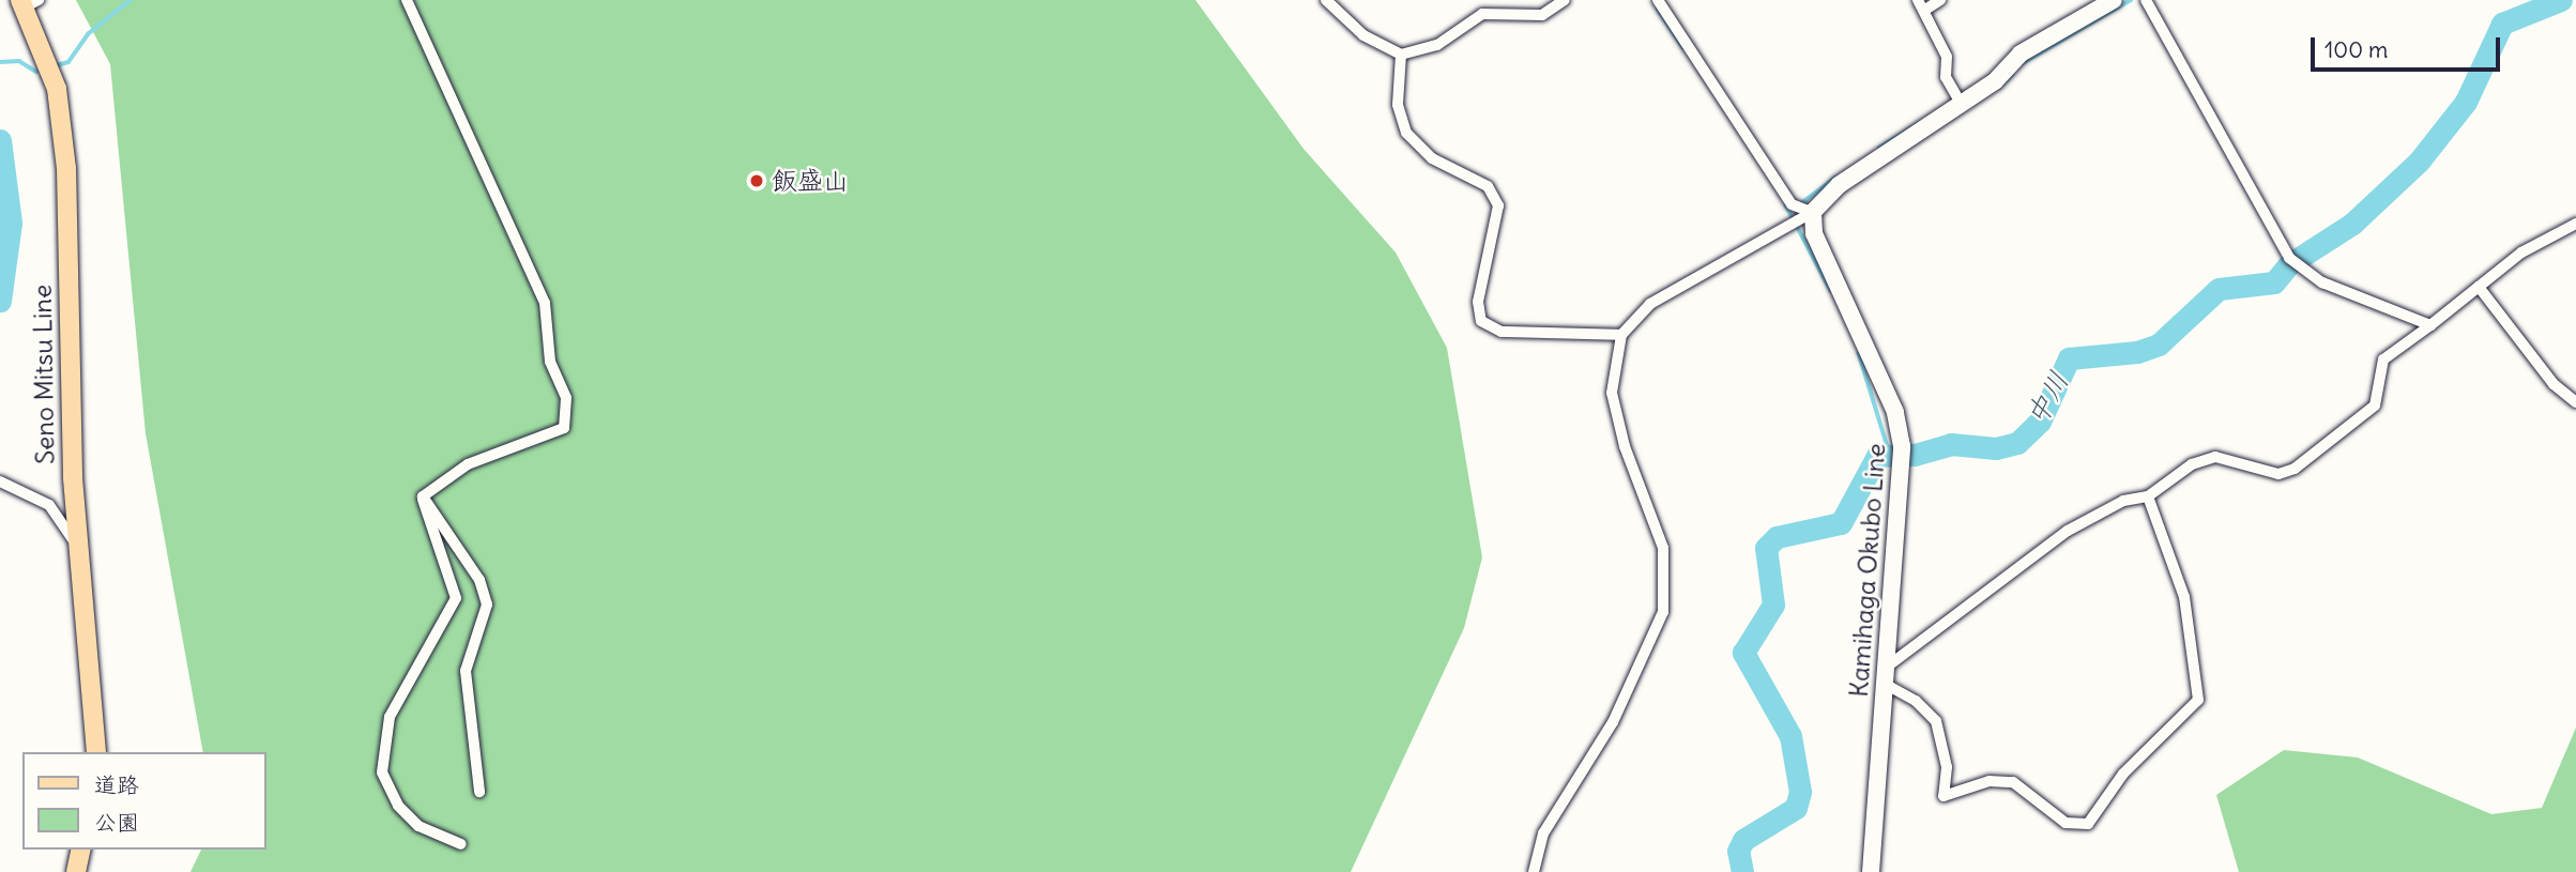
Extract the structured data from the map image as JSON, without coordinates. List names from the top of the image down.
{
  "streets": {
    "main road": ["Seno Mitsu Line", "Kamihaga Okubo Line"]
  },
  "water": ["中川"],
  "places": ["飯盛山"],
  "legend": ["道路", "公園"],
  "scale_bar": "100 m"
}
